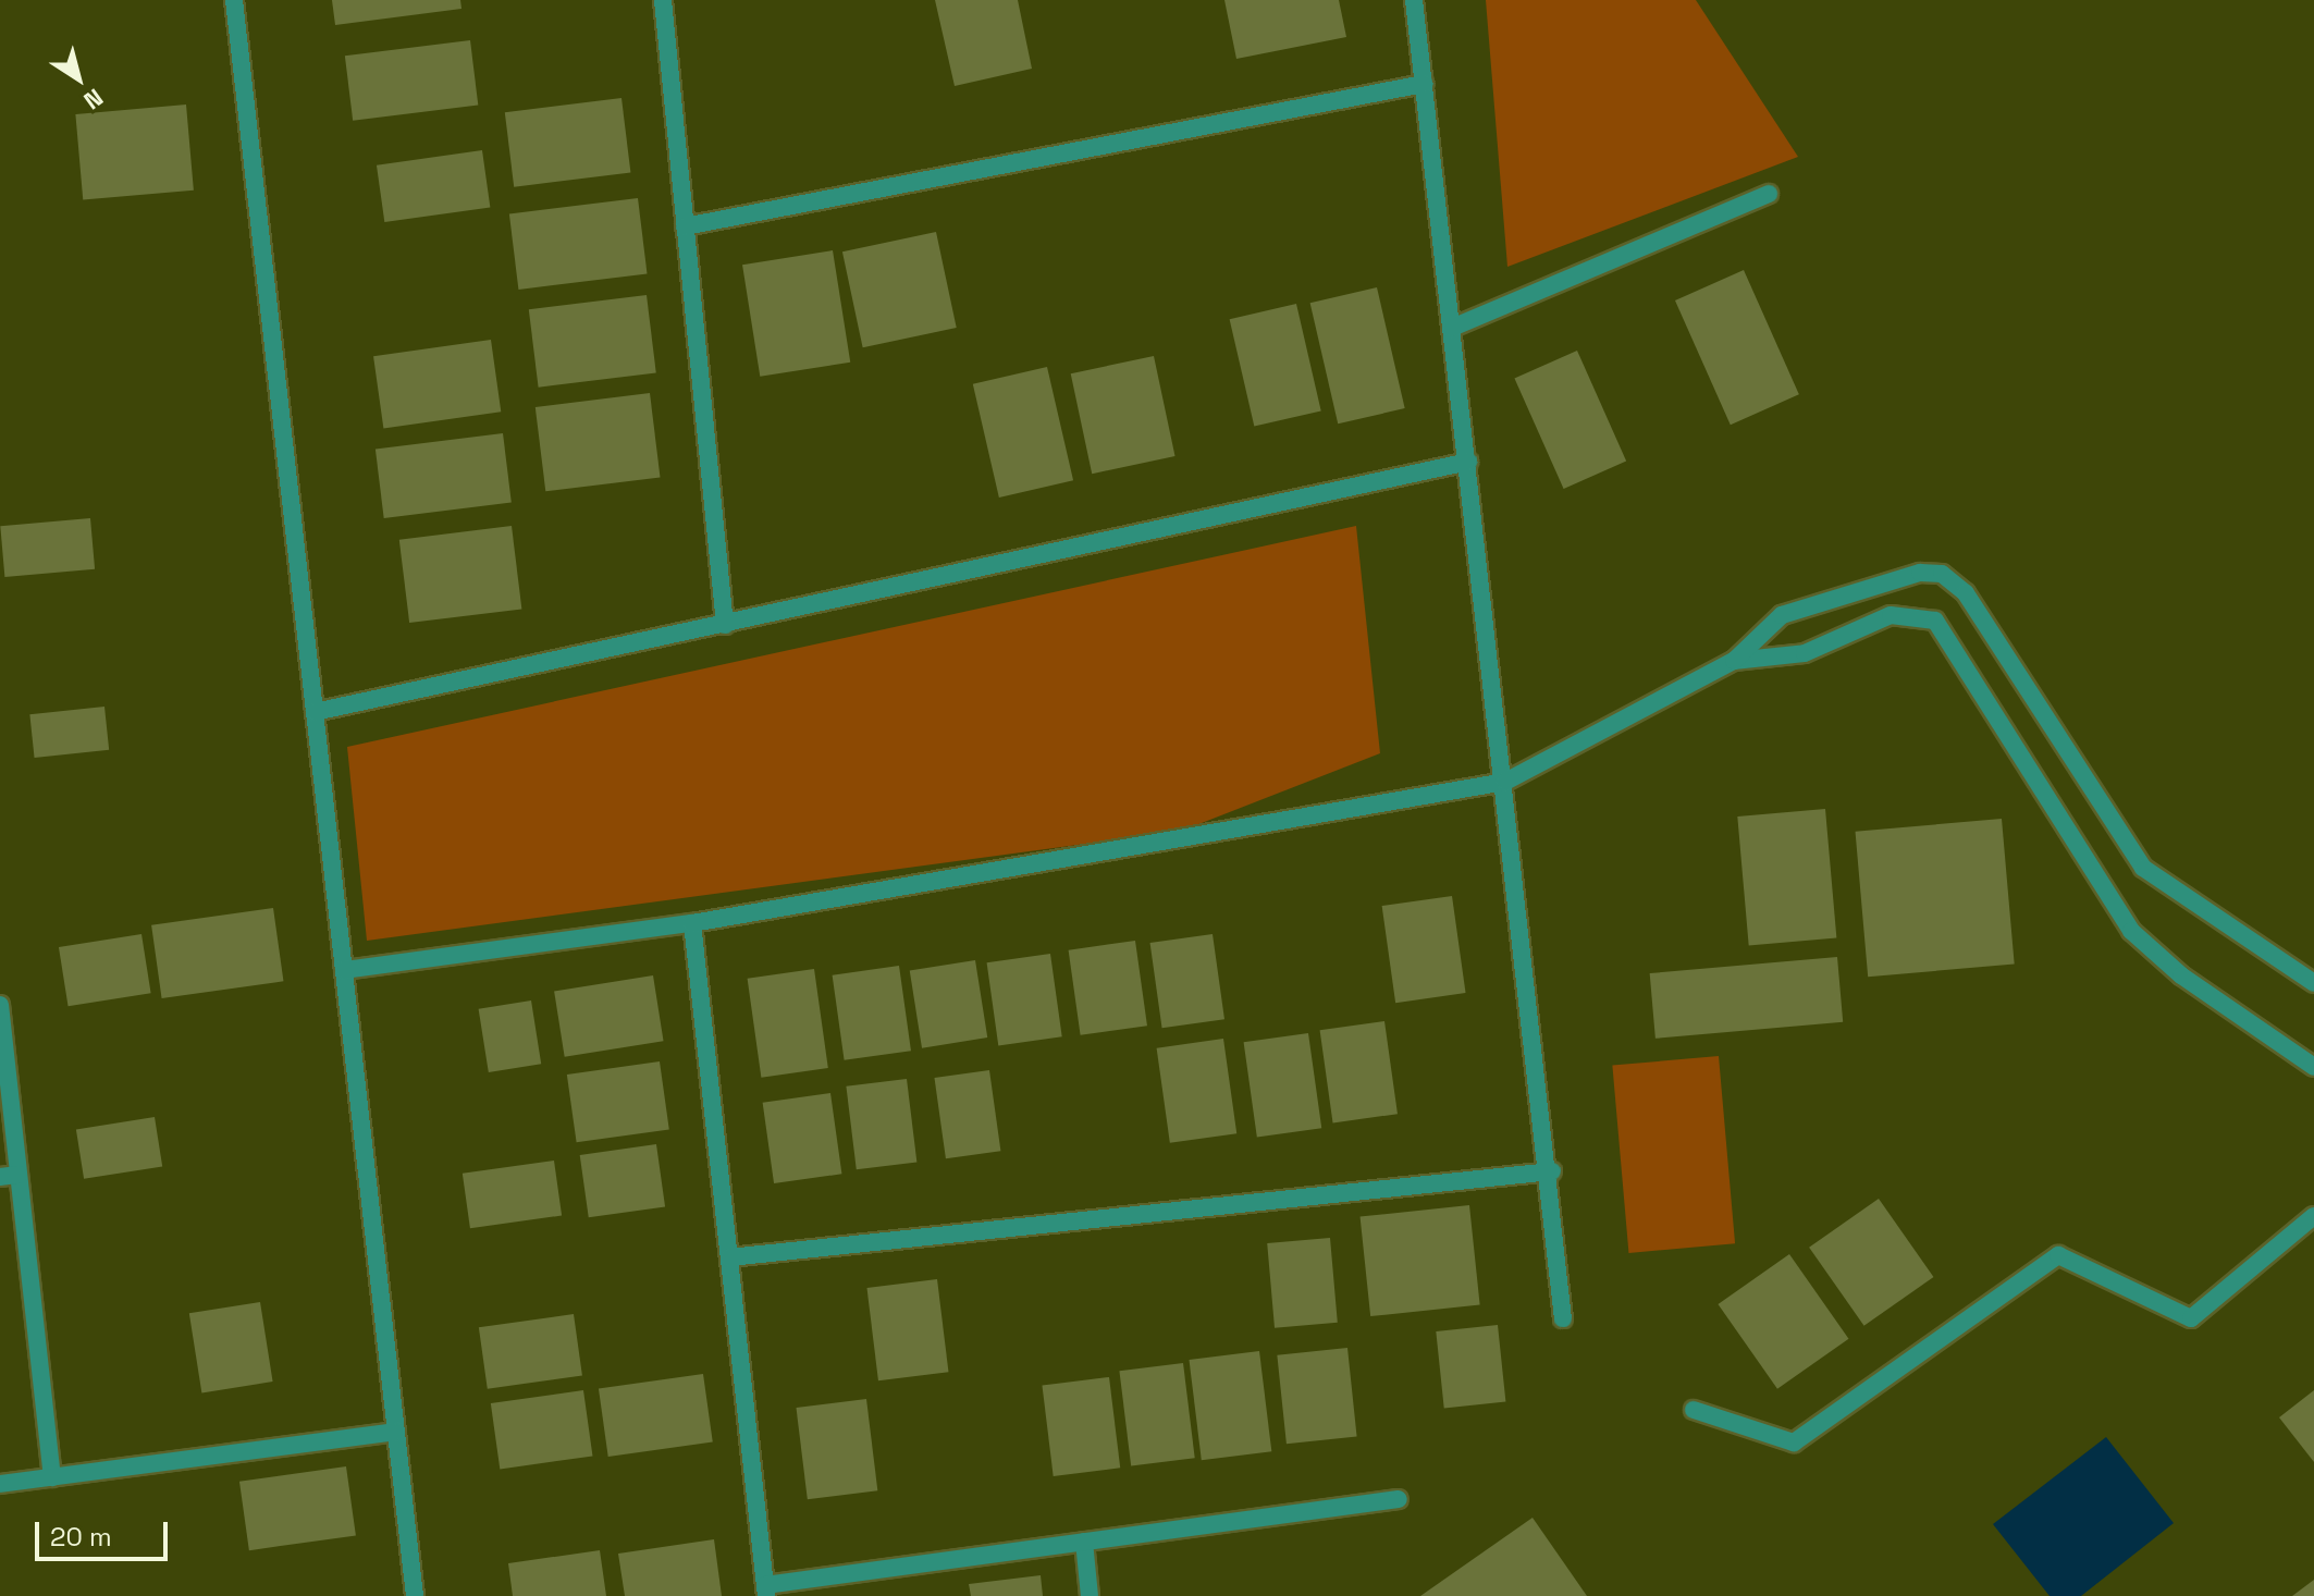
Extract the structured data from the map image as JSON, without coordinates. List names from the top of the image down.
{
  "scale_bar": "20 m",
  "north": "bottom right"
}
